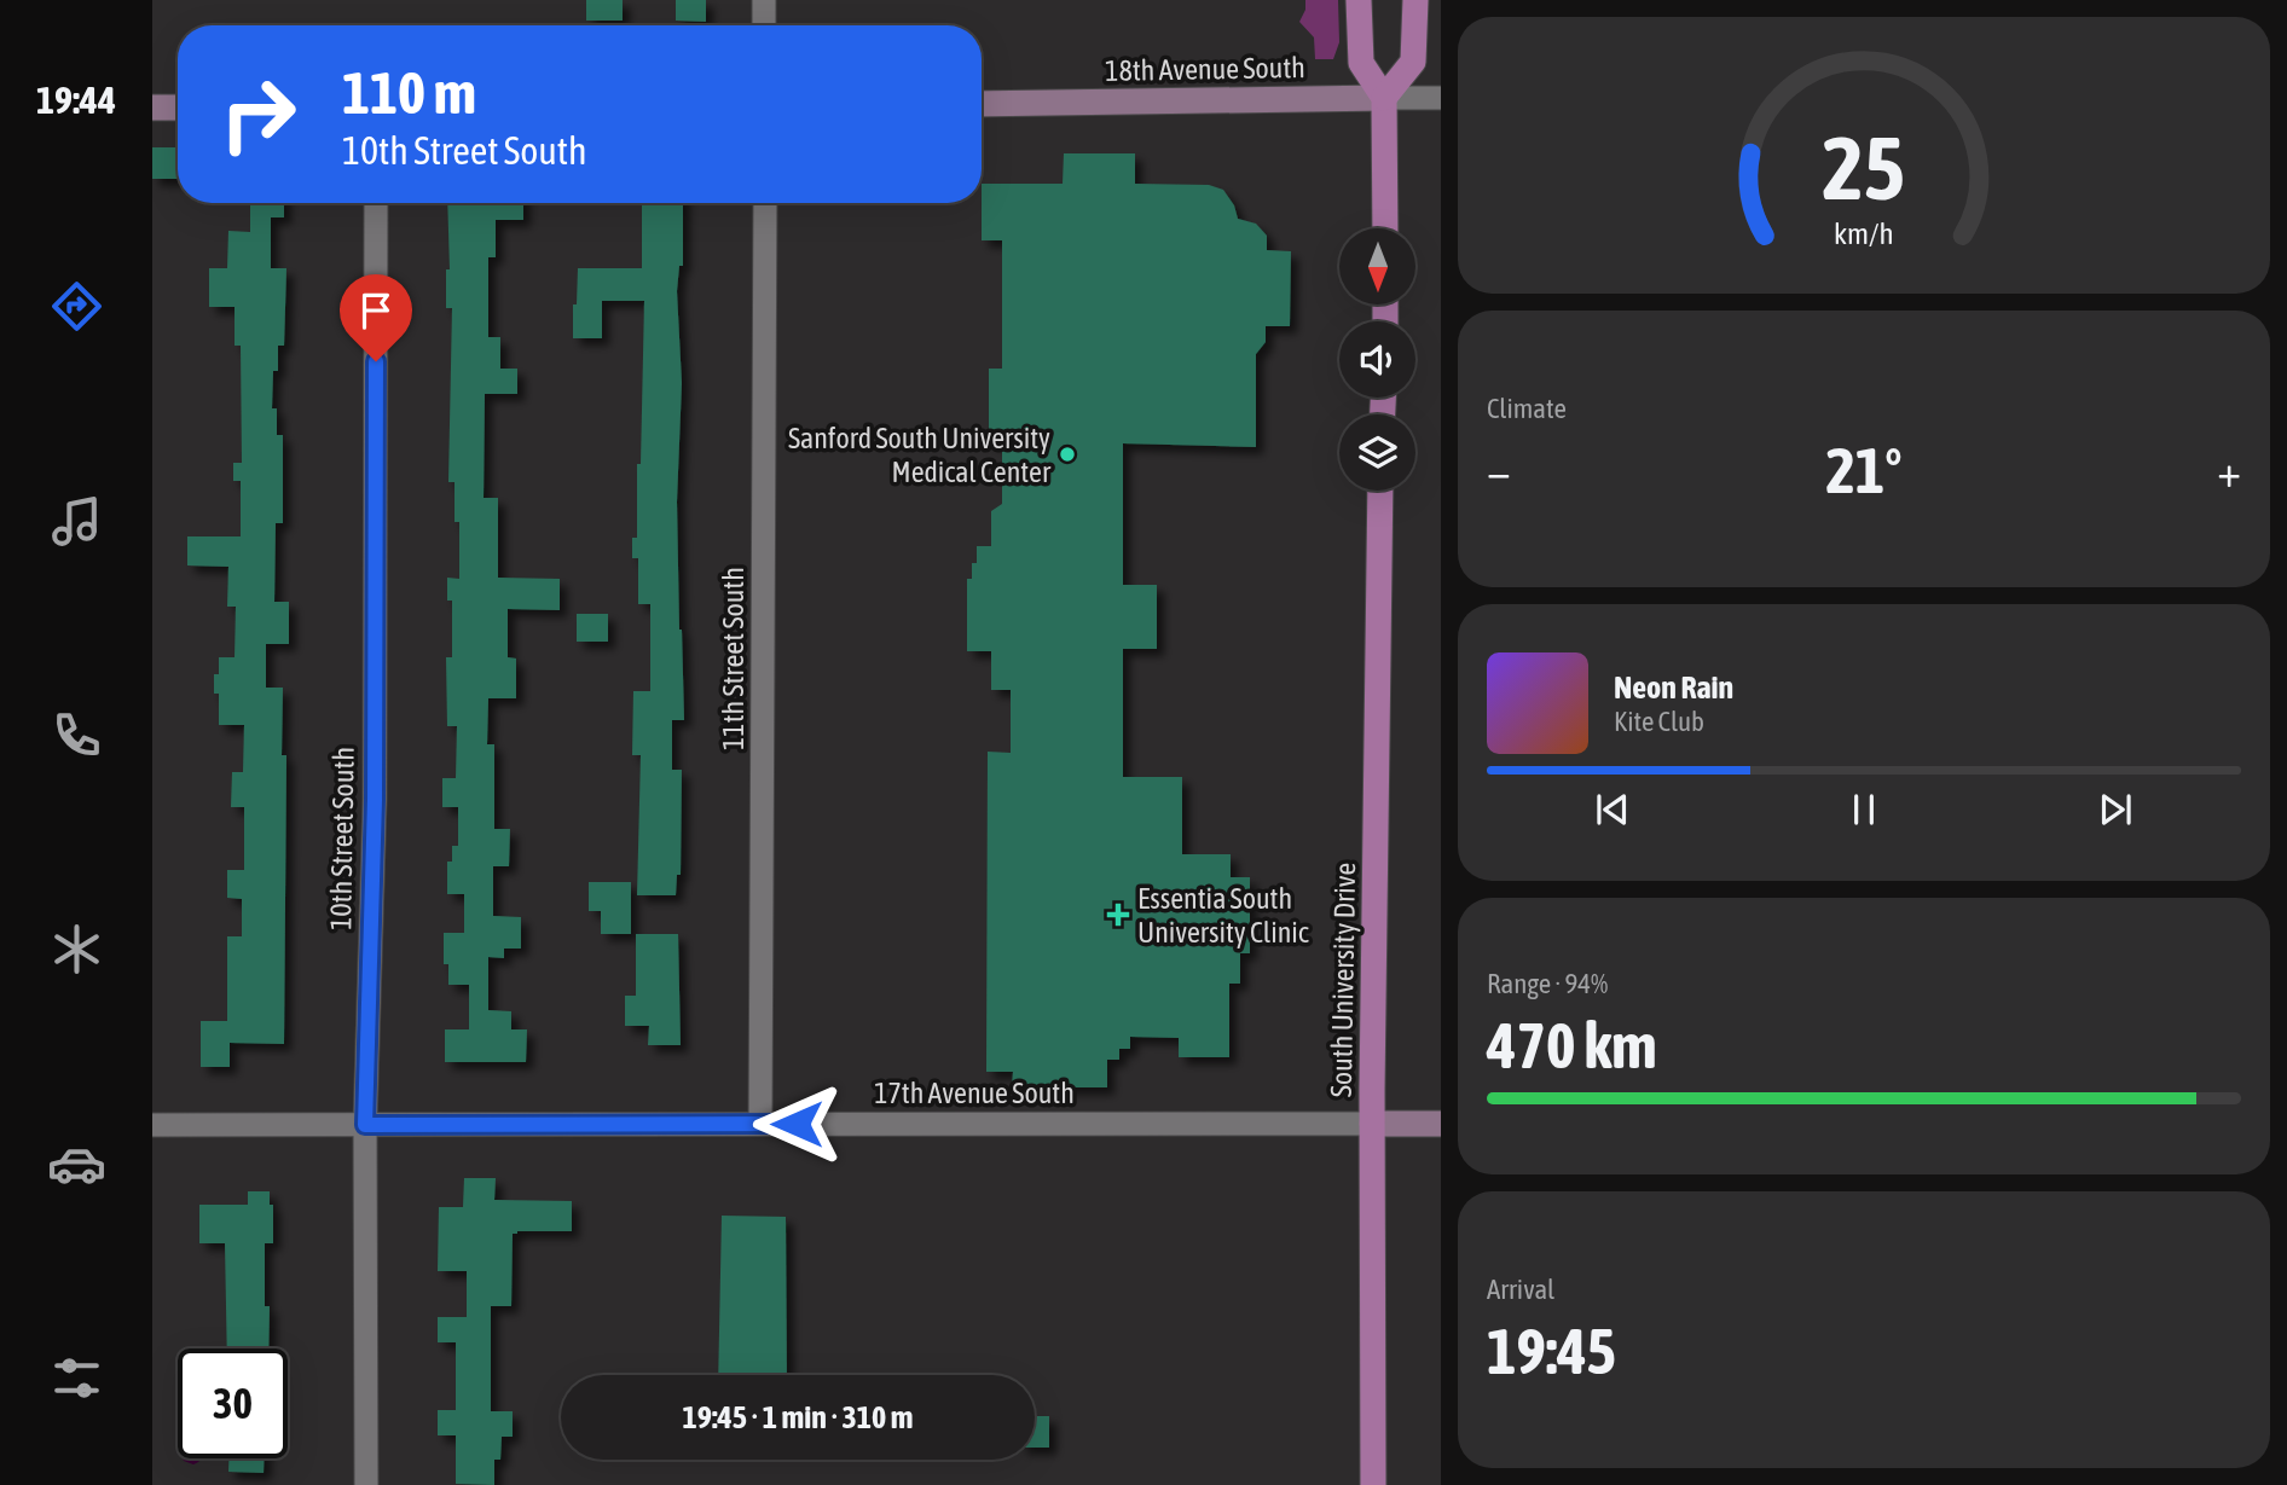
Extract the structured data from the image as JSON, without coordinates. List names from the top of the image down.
{
  "streets": {
    "main road": ["South University Drive"],
    "street": [
      "18th Avenue South",
      "11th Street South",
      "10th Street South",
      "17th Avenue South"
    ]
  },
  "crossings": [
    ["11th Street South", "17th Avenue South"],
    ["10th Street South", "17th Avenue South"],
    ["South University Drive", "17th Avenue South"]
  ],
  "places": {
    "other": ["Sanford South University Medical Center"],
    "health": ["Essentia South University Clinic"]
  },
  "north": "bottom",
  "page": {
    "tabs": "19:44",
    "turn": ["110 m", "10th Street South"],
    "tile": [
      "Climate",
      ["Range · 94%", "470 km"],
      ["Arrival", "19:45"]
    ],
    "heat": ["−", "21°", "+"],
    "song": ["Neon Rain", "Kite Club"],
    "limit": "30",
    "trip": "19:45 · 1 min · 310 m",
    "gauge": ["25", "km/h"]
  }
}
